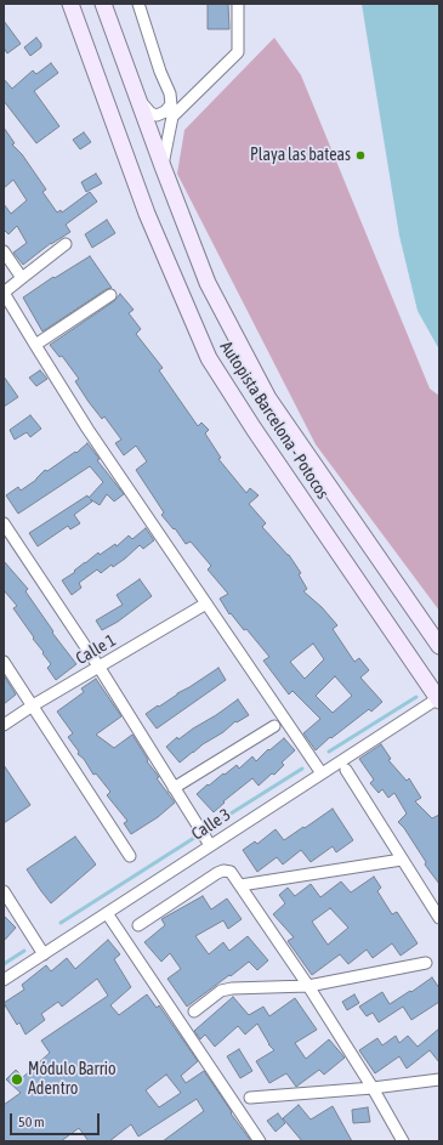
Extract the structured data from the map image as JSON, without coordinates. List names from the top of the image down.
{
  "streets": {
    "street": ["Autopista Barcelona - Potocos", "Calle 1", "Calle 3"]
  },
  "crossings": [
    ["Autopista Barcelona - Potocos", "Calle 3"]
  ],
  "places": ["Playa las bateas", "Módulo Barrio Adentro"],
  "scale_bar": "50 m"
}
